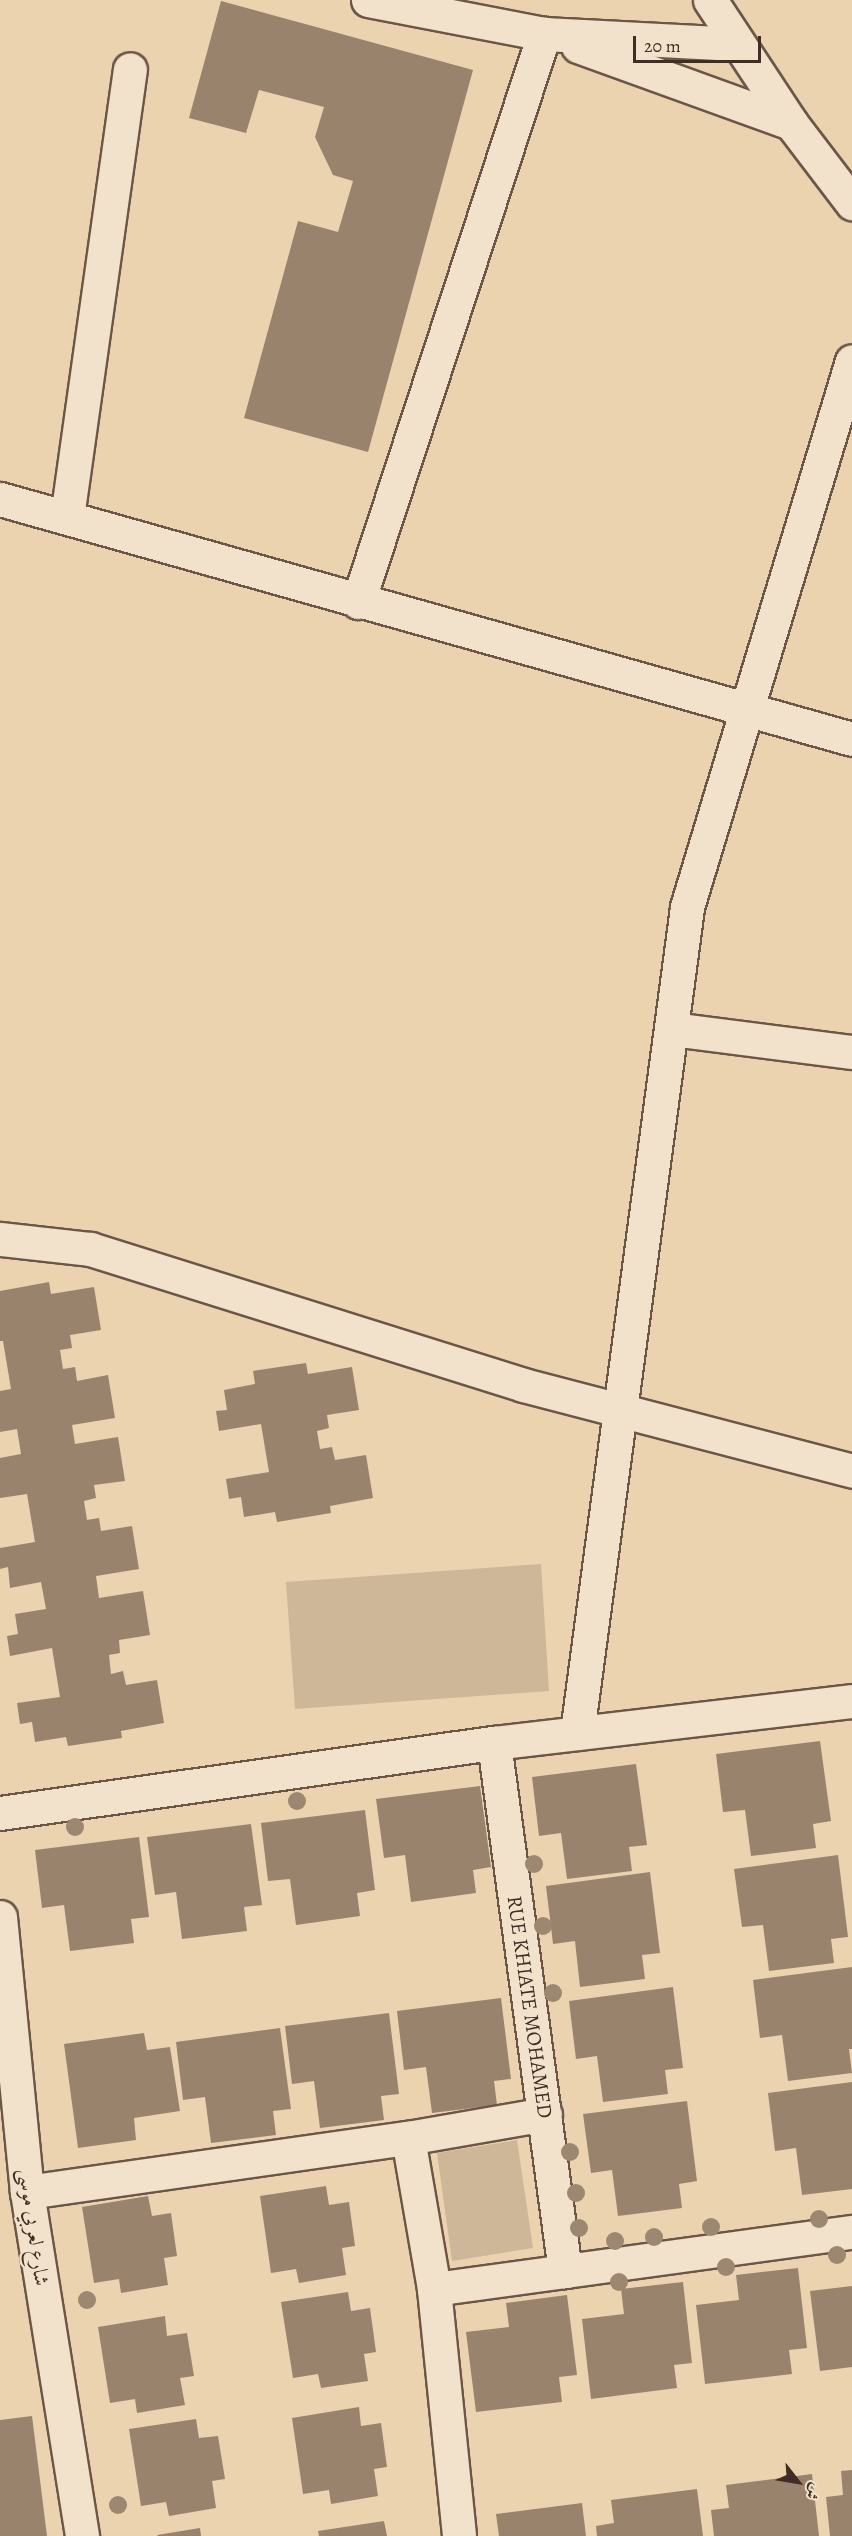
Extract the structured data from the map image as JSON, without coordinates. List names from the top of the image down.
{
  "streets": {
    "street": ["RUE KHIATE MOHAMED", "شارع لعربي موسى"]
  },
  "scale_bar": "20 m",
  "north": "bottom right"
}
